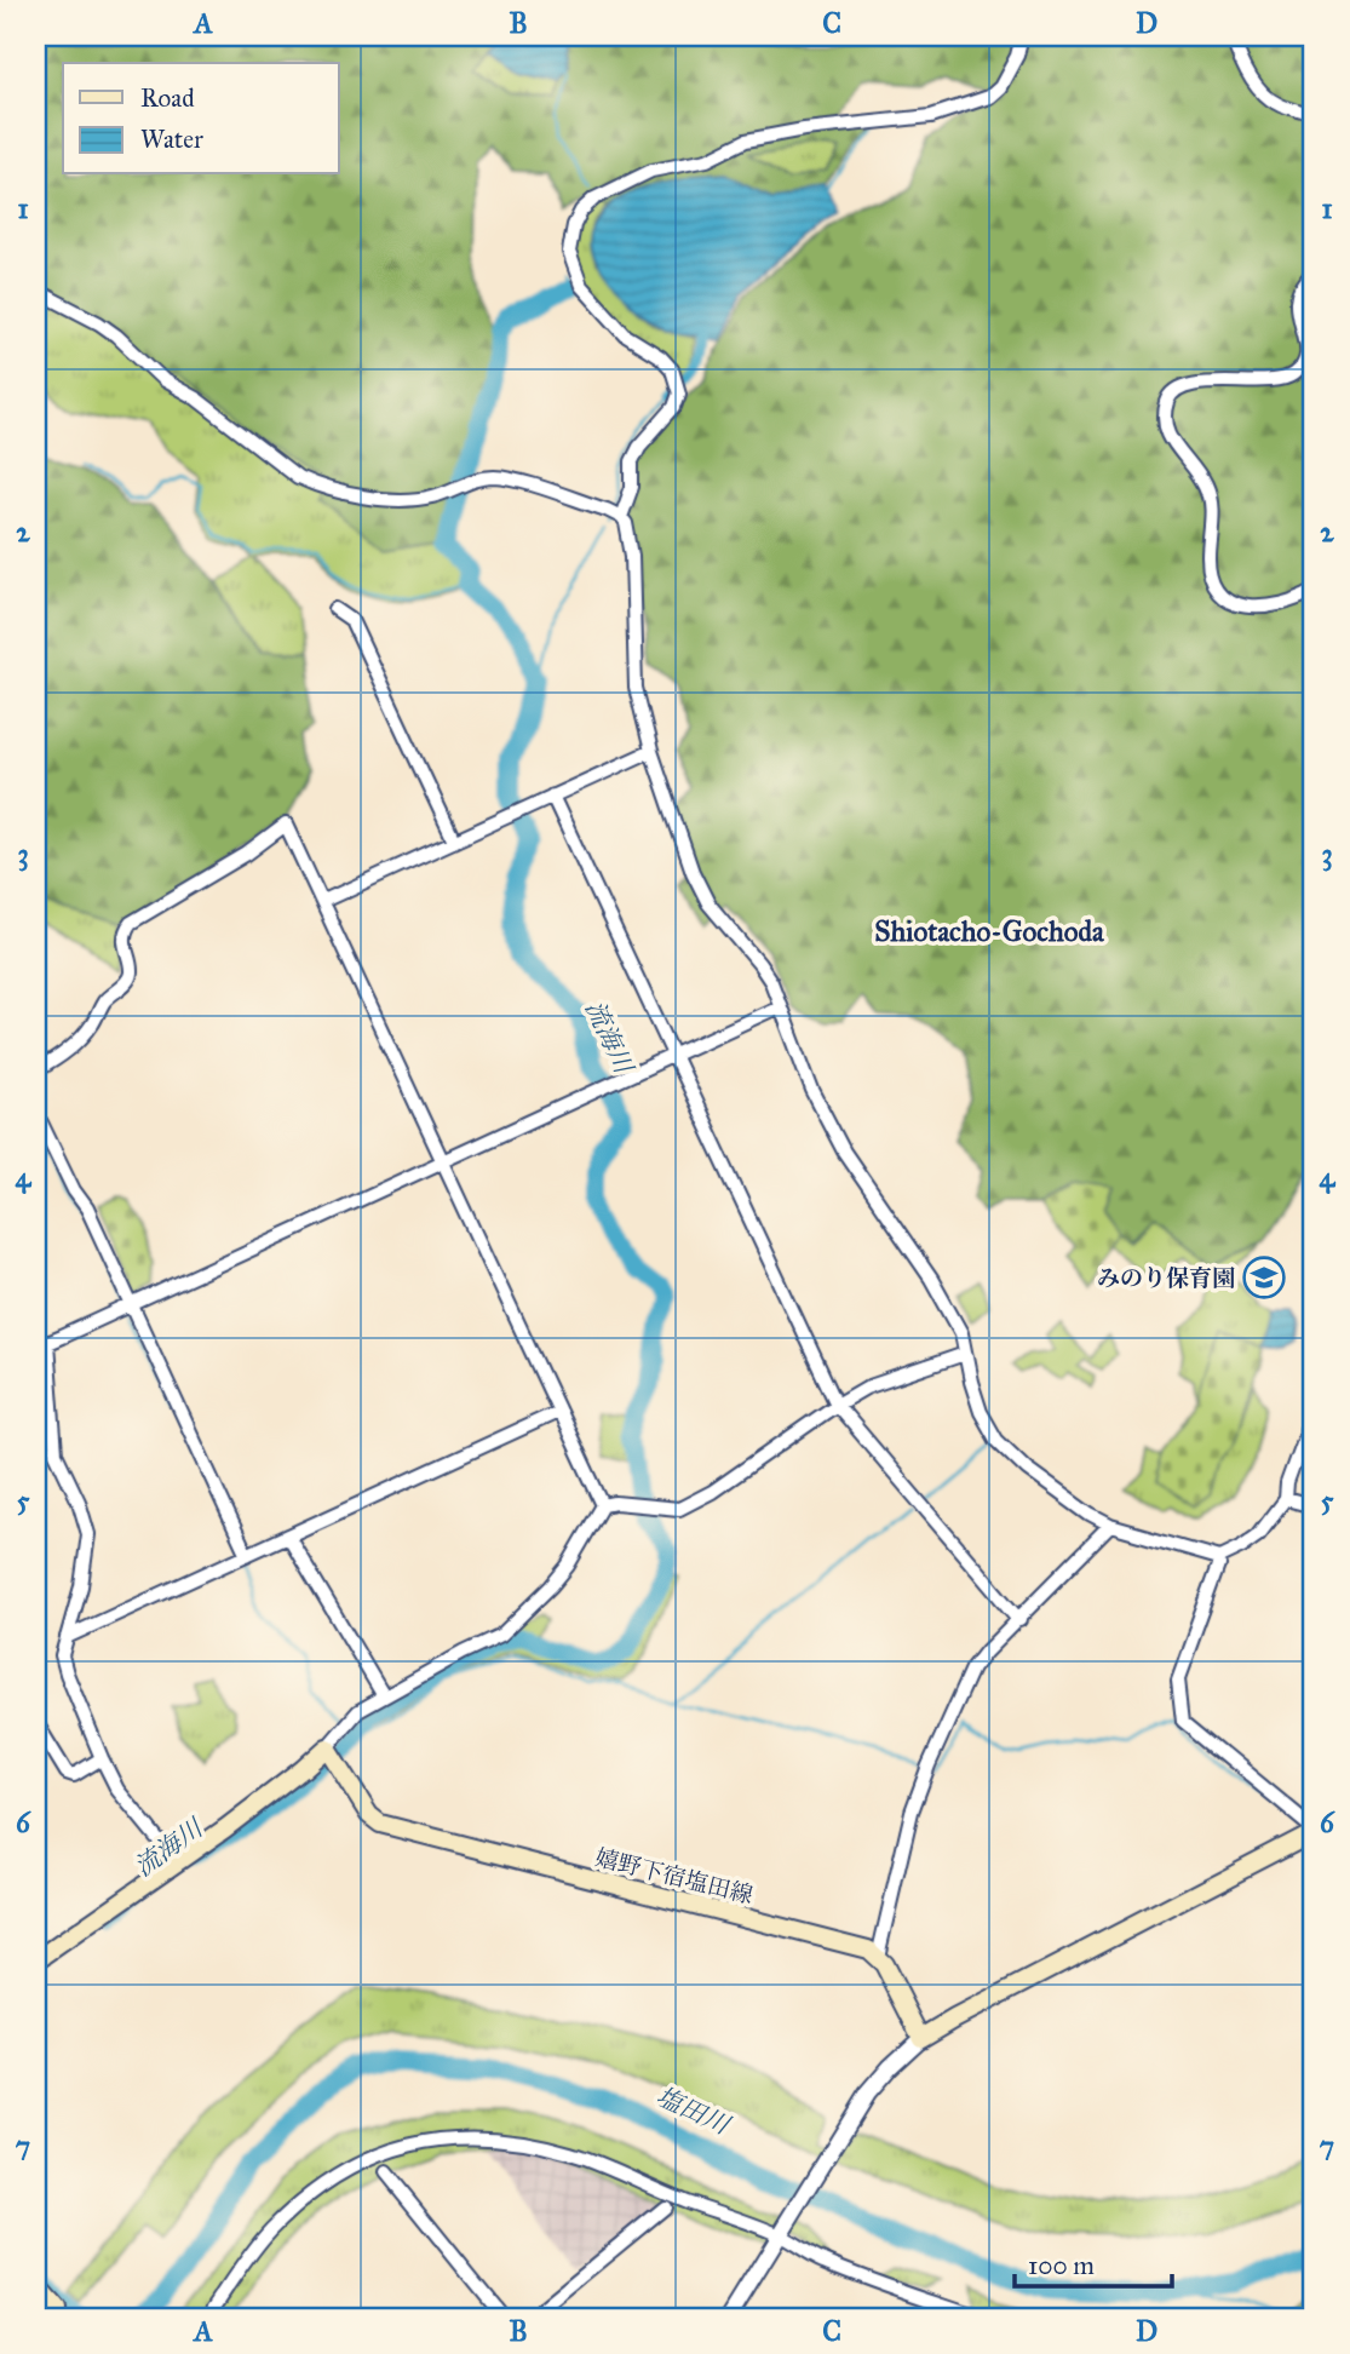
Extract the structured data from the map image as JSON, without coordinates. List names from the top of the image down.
{
  "streets": {
    "main road": ["嬉野下宿塩田線"]
  },
  "districts": ["Shiotacho-Gochoda"],
  "water": ["流海川", "塩田川"],
  "places": {
    "school or university": ["みのり保育園"]
  },
  "legend": ["Road", "Water"],
  "scale_bar": "100 m",
  "grid": {
    "columns": [
      "A",
      "B",
      "C",
      "D"
    ],
    "rows": [
      "1",
      "2",
      "3",
      "4",
      "5",
      "6",
      "7"
    ]
  }
}
